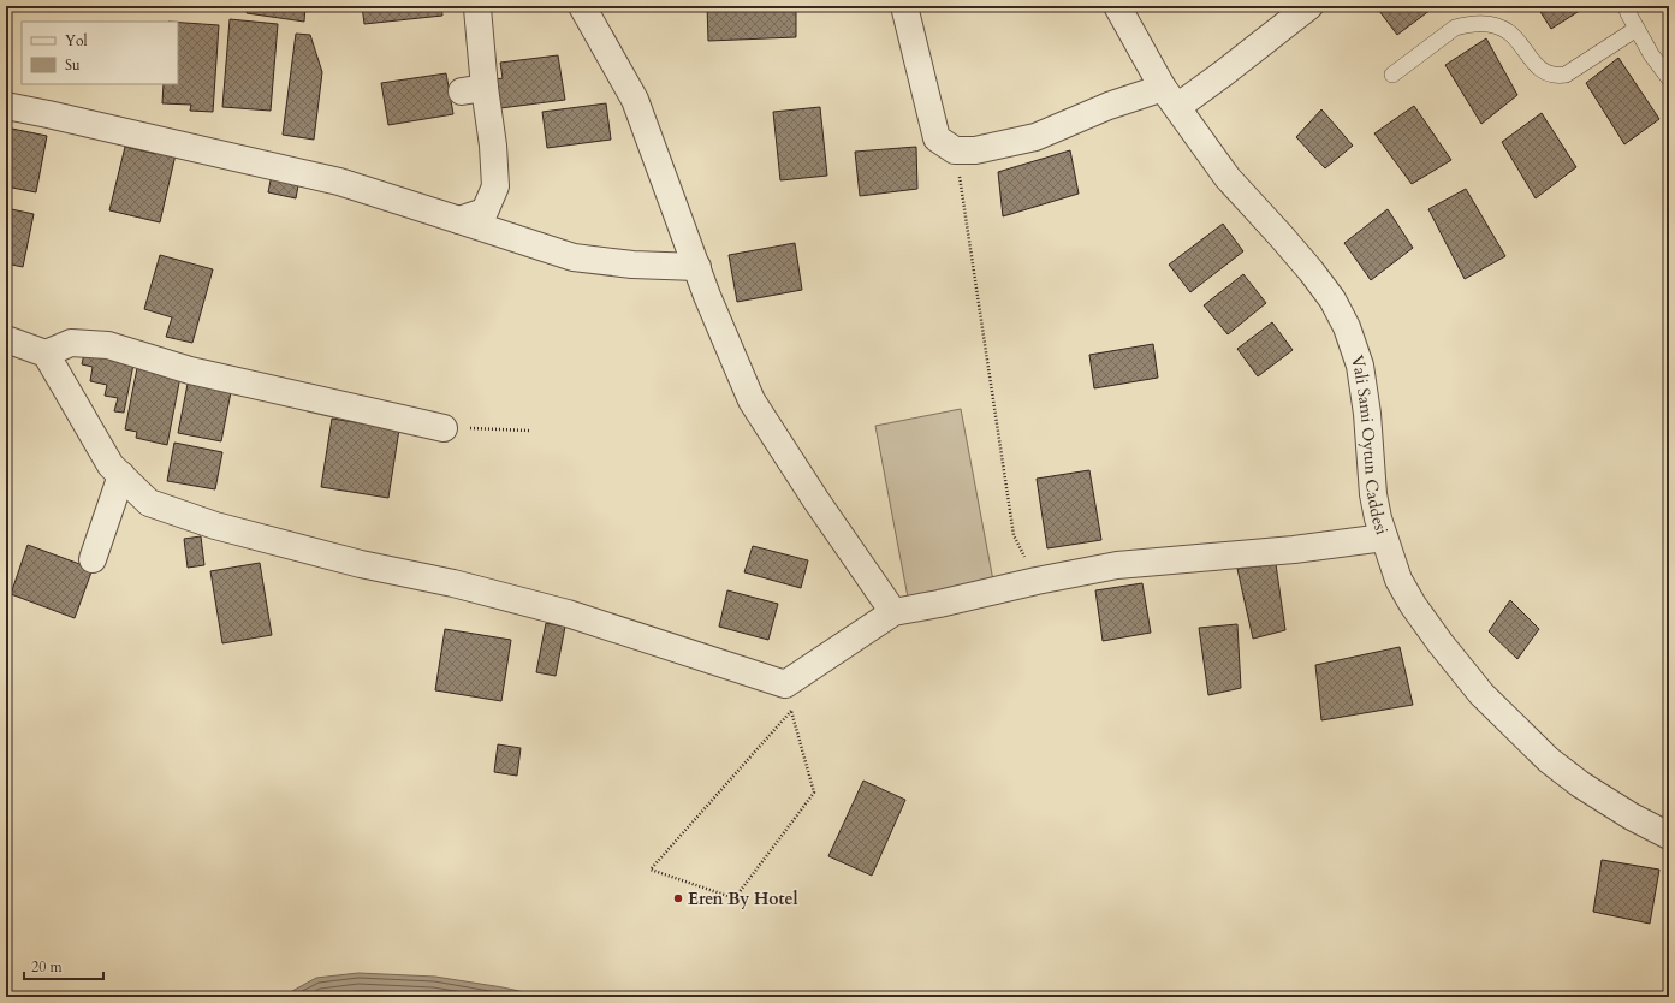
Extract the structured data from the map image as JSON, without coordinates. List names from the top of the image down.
{
  "streets": {
    "street": ["Vali Sami Oytun Caddesi"]
  },
  "places": ["Eren By Hotel"],
  "legend": ["Yol", "Su"],
  "scale_bar": "20 m"
}
